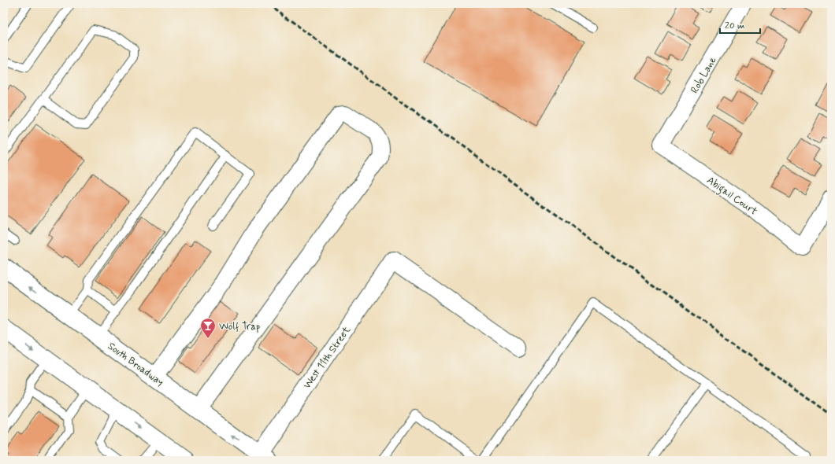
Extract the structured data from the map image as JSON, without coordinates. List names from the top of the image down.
{
  "streets": {
    "main road": ["South Broadway"],
    "street": ["Rob Lane", "Abigail Court", "West 11th Street"]
  },
  "crossings": [
    ["Rob Lane", "Abigail Court"],
    ["West 11th Street", "South Broadway"]
  ],
  "places": {
    "bar": ["Wolf Trap"]
  },
  "scale_bar": "20 m"
}
